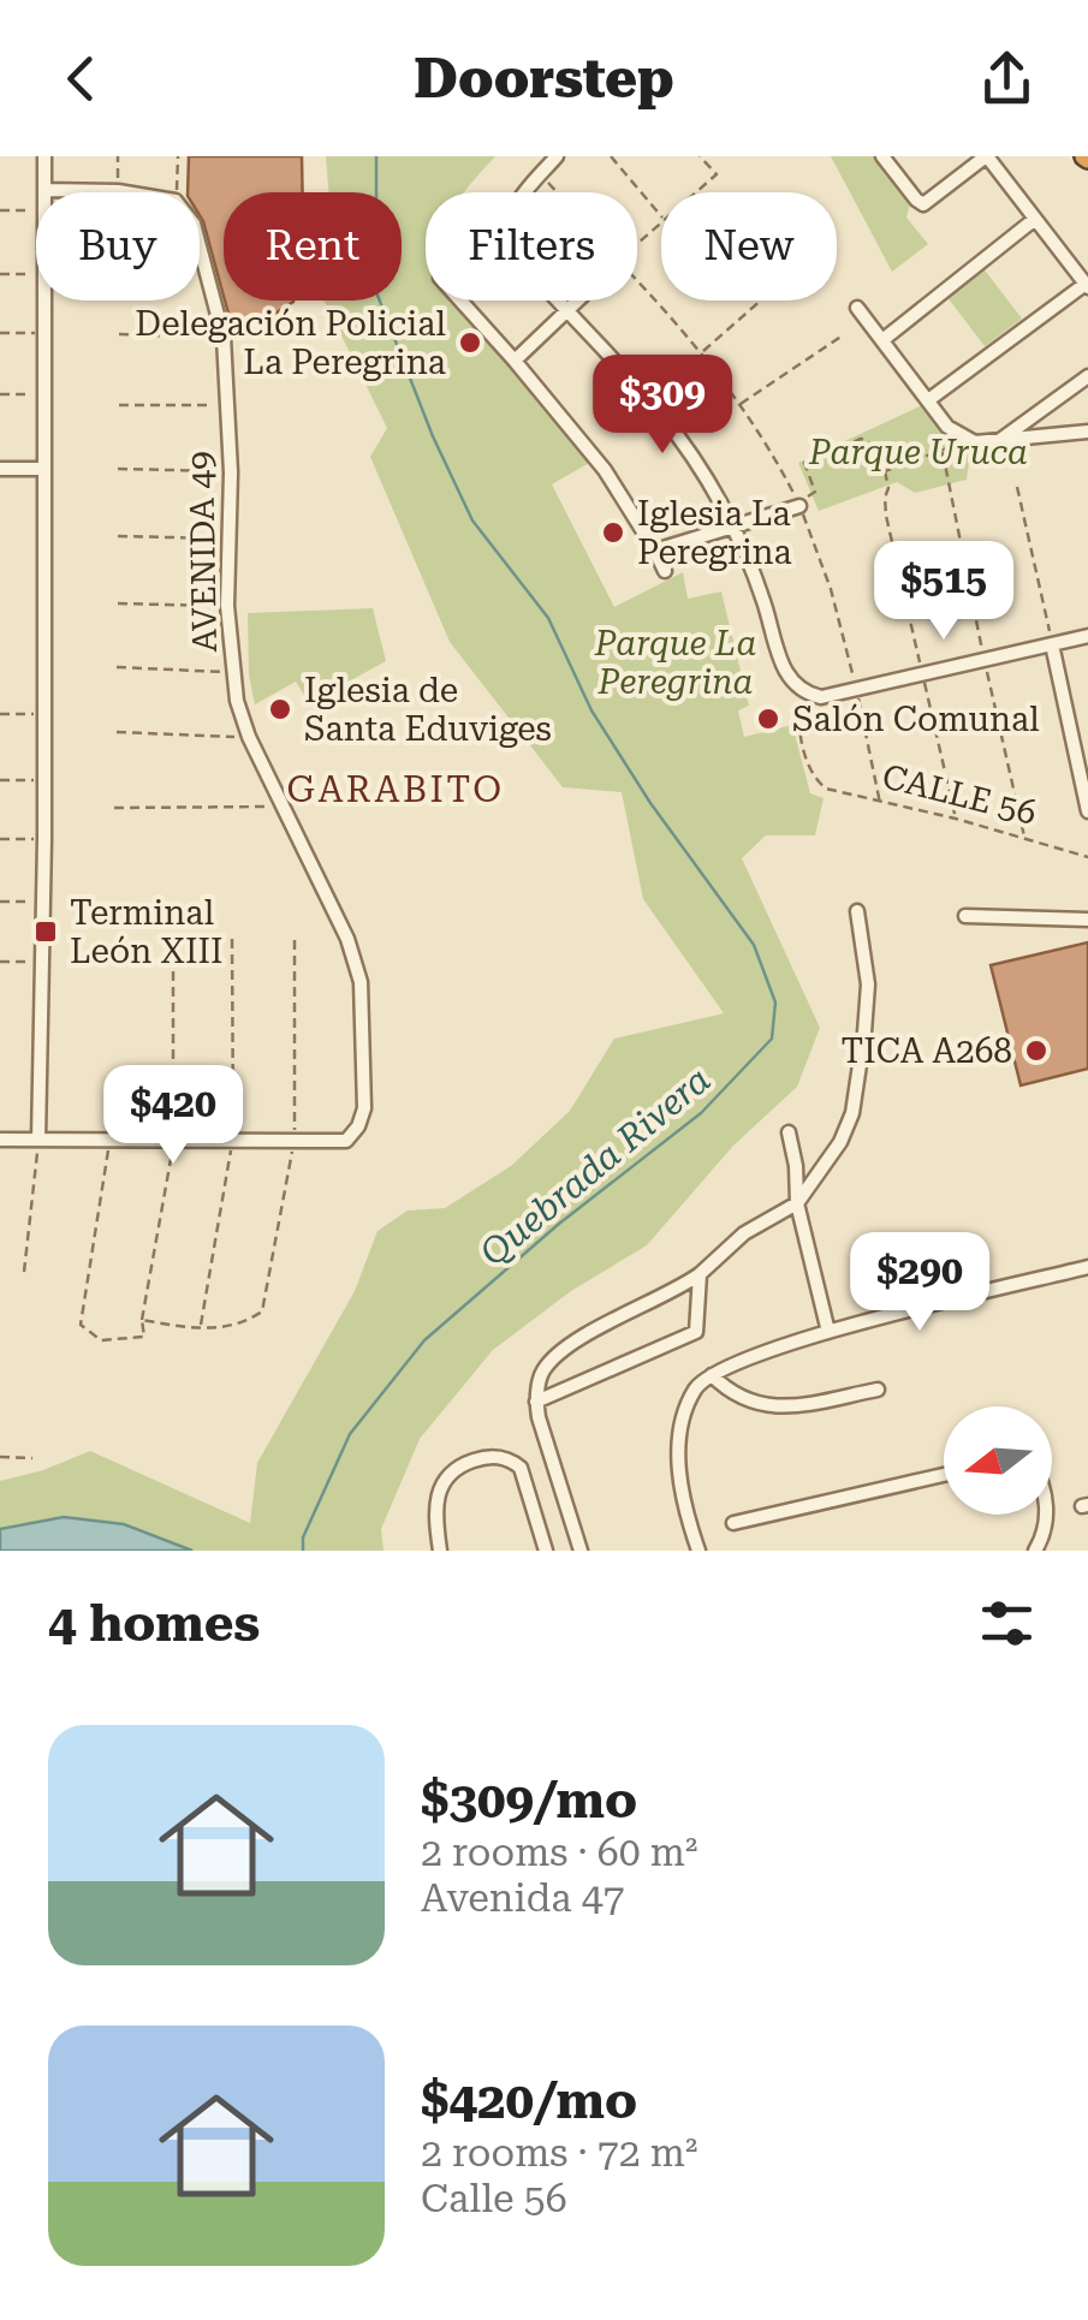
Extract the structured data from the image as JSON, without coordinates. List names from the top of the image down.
{
  "streets": {
    "street": ["AVENIDA 49"],
    "path": ["CALLE 56"]
  },
  "districts": ["GARABITO"],
  "water": ["Quebrada Rivera"],
  "parks": ["Parque Uruca", "Parque La Peregrina"],
  "places": {
    "other": [
      "Delegación Policial La Peregrina",
      "Iglesia La Peregrina",
      "Iglesia de Santa Eduviges",
      "Salón Comunal",
      "TICA A268"
    ],
    "transit": ["Terminal León XIII"]
  },
  "north": "left",
  "page": {
    "header": "Doorstep",
    "chip": [
      "Buy",
      "Rent",
      "Filters",
      "New"
    ],
    "price": [
      "$309",
      "$515",
      "$420",
      "$290"
    ],
    "heading": "4 homes",
    "list": [
      {
        "name": "$309/mo",
        "note": "2 rooms · 60 m² · Avenida 47"
      },
      {
        "name": "$420/mo",
        "note": "2 rooms · 72 m² · Calle 56"
      }
    ]
  }
}
